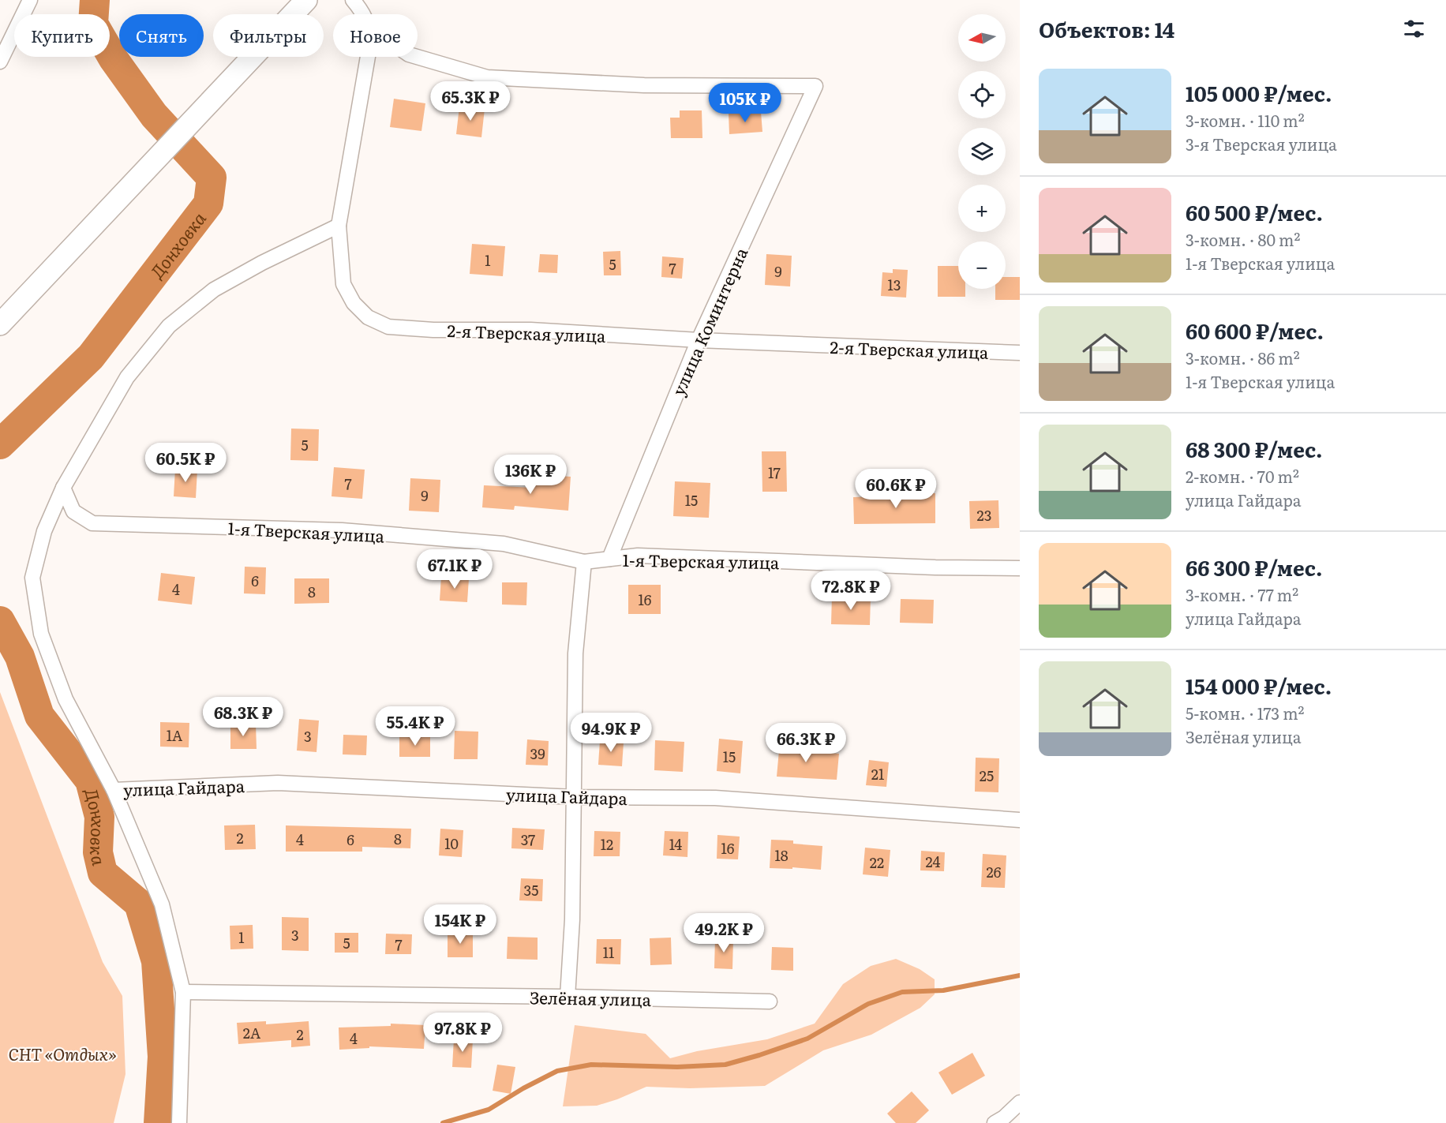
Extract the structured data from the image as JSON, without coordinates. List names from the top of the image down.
{
  "streets": {
    "street": [
      "улица Коминтерна",
      "2-я Тверская улица",
      "1-я Тверская улица",
      "улица Гайдара",
      "Зелёная улица"
    ]
  },
  "crossings": [
    ["улица Коминтерна", "2-я Тверская улица"],
    ["улица Коминтерна", "1-я Тверская улица"]
  ],
  "water": ["Донховка"],
  "parks": ["СНТ «Отдых»"],
  "house_numbers": [
    "1",
    "5",
    "7",
    "9",
    "13",
    "5",
    "17",
    "7",
    "9",
    "15",
    "23",
    "6",
    "4",
    "8",
    "16",
    "1А",
    "3",
    "39",
    "15",
    "21",
    "25",
    "2",
    "8",
    "4",
    "6",
    "37",
    "10",
    "12",
    "14",
    "16",
    "18",
    "24",
    "22",
    "26",
    "35",
    "3",
    "1",
    "5",
    "7",
    "11",
    "2А",
    "2",
    "4"
  ],
  "north": "left",
  "page": {
    "heading": "Объектов: 14",
    "map_buttons": ["+", "−"],
    "chip": [
      "Купить",
      "Снять",
      "Фильтры",
      "Новое"
    ],
    "list": [
      {
        "name": "105 000 ₽/мес.",
        "note": "3-комн. · 110 m² · 3-я Тверская улица"
      },
      {
        "name": "60 500 ₽/мес.",
        "note": "3-комн. · 80 m² · 1-я Тверская улица"
      },
      {
        "name": "60 600 ₽/мес.",
        "note": "3-комн. · 86 m² · 1-я Тверская улица"
      },
      {
        "name": "68 300 ₽/мес.",
        "note": "2-комн. · 70 m² · улица Гайдара"
      },
      {
        "name": "66 300 ₽/мес.",
        "note": "3-комн. · 77 m² · улица Гайдара"
      },
      {
        "name": "154 000 ₽/мес.",
        "note": "5-комн. · 173 m² · Зелёная улица"
      }
    ],
    "price": [
      "65.3K ₽",
      "105K ₽",
      "60.5K ₽",
      "136K ₽",
      "60.6K ₽",
      "67.1K ₽",
      "72.8K ₽",
      "68.3K ₽",
      "55.4K ₽",
      "94.9K ₽",
      "66.3K ₽",
      "154K ₽",
      "49.2K ₽",
      "97.8K ₽"
    ]
  }
}
